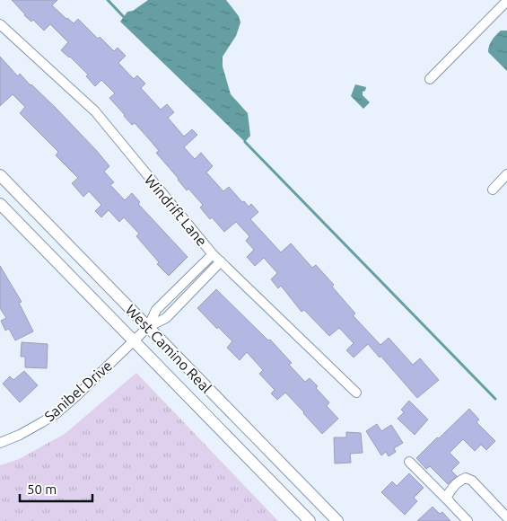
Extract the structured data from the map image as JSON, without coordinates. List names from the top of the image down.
{
  "streets": {
    "street": ["Windrift Lane", "West Camino Real", "Sanibel Drive"]
  },
  "crossings": [
    ["Windrift Lane", "Sanibel Drive"],
    ["West Camino Real", "Sanibel Drive"]
  ],
  "scale_bar": "50 m"
}
